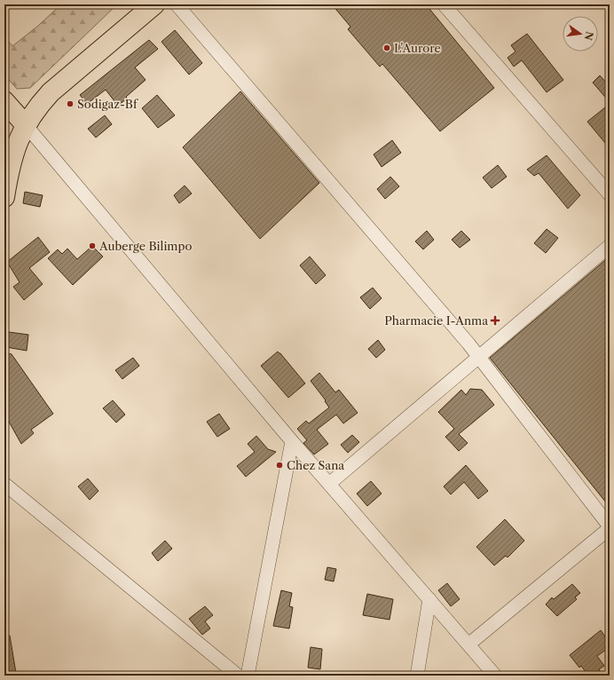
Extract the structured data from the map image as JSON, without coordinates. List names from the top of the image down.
{
  "places": {
    "other": [
      "L'Aurore",
      "Sodigaz-Bf",
      "Auberge Bilimpo",
      "Chez Sana"
    ],
    "health": ["Pharmacie I-Anma"]
  },
  "north": "right"
}
